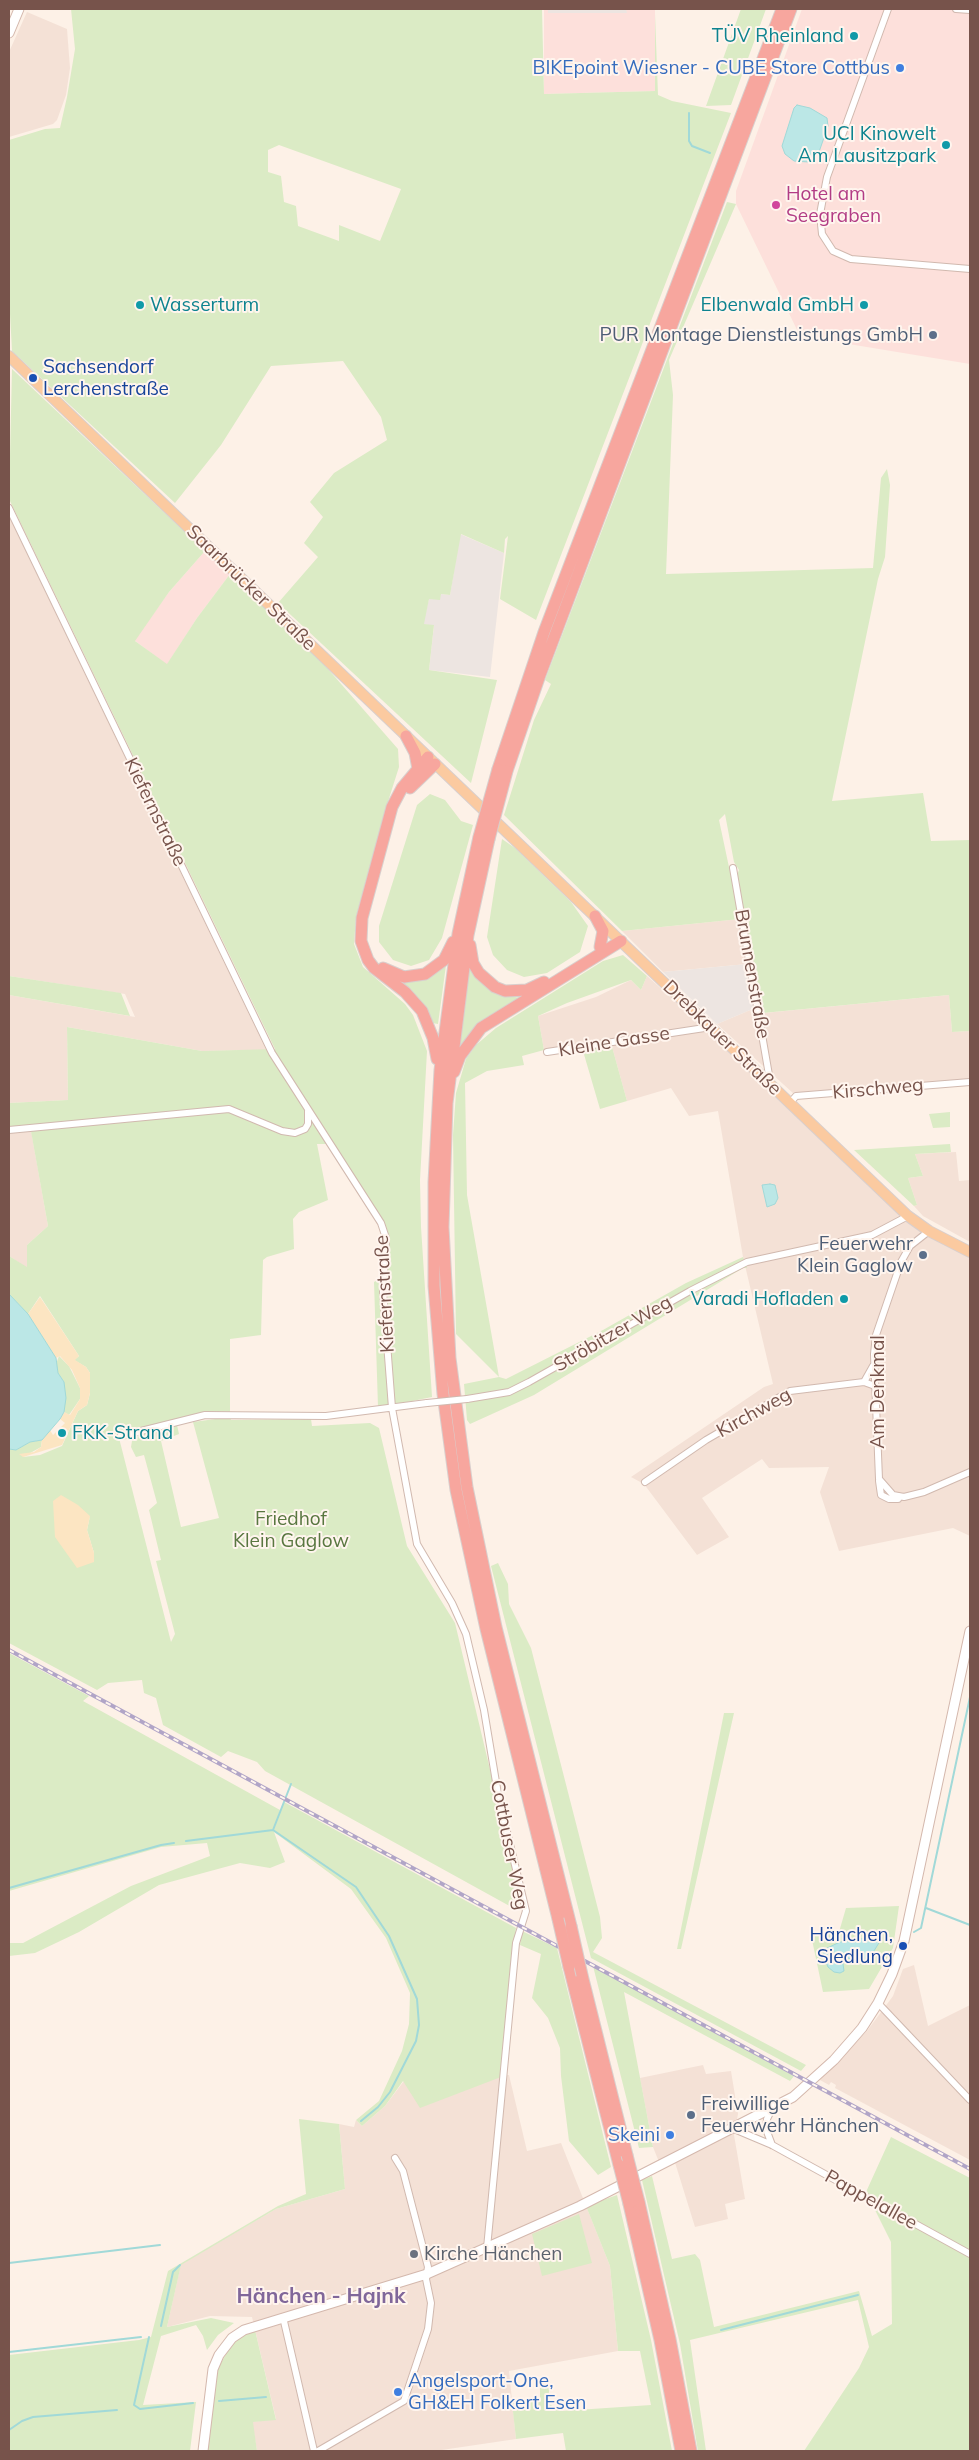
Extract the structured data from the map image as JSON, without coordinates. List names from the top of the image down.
{
  "streets": {
    "main road": ["Saarbrücker Straße", "Drebkauer Straße"],
    "street": [
      "Kiefernstraße",
      "Brunnenstraße",
      "Kleine Gasse",
      "Kirschweg",
      "Ströbitzer Weg",
      "Am Denkmal",
      "Kirchweg",
      "Cottbuser Weg",
      "Pappelallee"
    ]
  },
  "crossings": [
    ["Saarbrücker Straße", "Drebkauer Straße"],
    ["Kiefernstraße", "Ströbitzer Weg"],
    ["Kiefernstraße", "Cottbuser Weg"],
    ["Brunnenstraße", "Drebkauer Straße"],
    ["Drebkauer Straße", "Kleine Gasse"],
    ["Drebkauer Straße", "Kirschweg"],
    ["Drebkauer Straße", "Ströbitzer Weg"],
    ["Drebkauer Straße", "Am Denkmal"],
    ["Am Denkmal", "Kirchweg"]
  ],
  "districts": ["Hänchen - Hajnk"],
  "parks": ["Friedhof Klein Gaglow"],
  "places": [
    "TÜV Rheinland",
    "BIKEpoint Wiesner - CUBE Store Cottbus",
    "UCI Kinowelt Am Lausitzpark",
    "Hotel am Seegraben",
    "Wasserturm",
    "Elbenwald GmbH",
    "PUR Montage Dienstleistungs GmbH",
    "Sachsendorf Lerchenstraße",
    "Feuerwehr Klein Gaglow",
    "Varadi Hofladen",
    "FKK-Strand",
    "Hänchen, Siedlung",
    "Freiwillige Feuerwehr Hänchen",
    "Skeini",
    "Kirche Hänchen",
    "Angelsport-One, GH&EH Folkert Esen"
  ]
}
